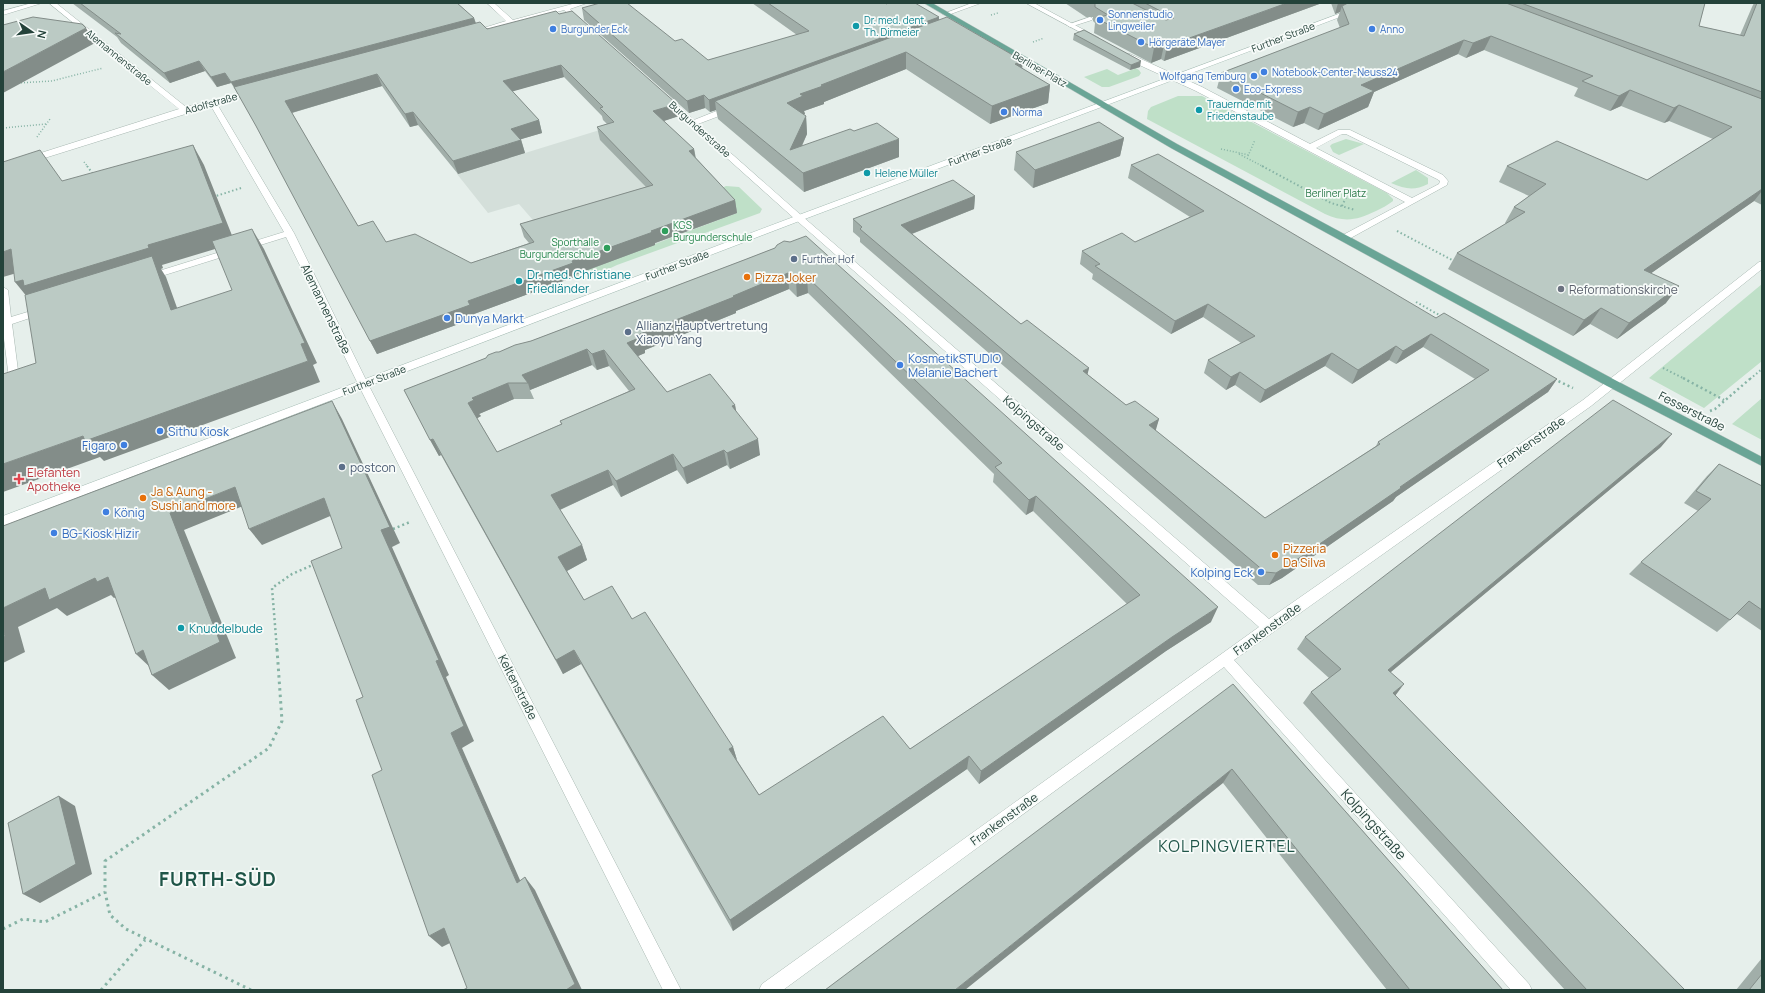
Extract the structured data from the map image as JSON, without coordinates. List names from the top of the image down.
{
  "streets": {
    "main road": ["Berliner Platz", "Fesserstraße"],
    "street": [
      "Further Straße",
      "Alemannenstraße",
      "Adolfstraße",
      "Burgunderstraße",
      "Kolpingstraße",
      "Frankenstraße",
      "Keltenstraße"
    ]
  },
  "crossings": [
    ["Further Straße", "Alemannenstraße"],
    ["Further Straße", "Berliner Platz"],
    ["Further Straße", "Burgunderstraße"],
    ["Further Straße", "Kolpingstraße"],
    ["Further Straße", "Keltenstraße"],
    ["Alemannenstraße", "Adolfstraße"],
    ["Alemannenstraße", "Keltenstraße"],
    ["Berliner Platz", "Fesserstraße"],
    ["Berliner Platz", "Frankenstraße"],
    ["Burgunderstraße", "Kolpingstraße"],
    ["Fesserstraße", "Frankenstraße"],
    ["Kolpingstraße", "Frankenstraße"]
  ],
  "districts": ["KOLPINGVIERTEL", "FURTH-SÜD"],
  "parks": ["Berliner Platz"],
  "places": {
    "other": [
      "Sonnenstudio Lingweiler",
      "Dr. med. dent. Th. Dirmeier",
      "Burgunder Eck",
      "Anno",
      "Hörgeräte Mayer",
      "Notebook-Center-Neuss24",
      "Wolfgang Temburg",
      "Eco-Express",
      "Trauernde mit Friedenstaube",
      "Norma",
      "Helene Müller",
      "KGS Burgunderschule",
      "Sporthalle Burgunderschule",
      "Further Hof",
      "Pizza Joker",
      "Dr. med. Christiane Friedländer",
      "Reformationskirche",
      "Dunya Markt",
      "Allianz Hauptvertretung Xiaoyu Yang",
      "KosmetikSTUDIO Melanie Bachert",
      "Sithu Kiosk",
      "Figaro",
      "postcon",
      "Ja & Aung - Sushi and more",
      "König",
      "BG-Kiosk Hizir",
      "Pizzeria Da Silva",
      "Kolping Eck",
      "Knuddelbude"
    ],
    "health": ["Elefanten Apotheke"]
  },
  "north": "right"
}
